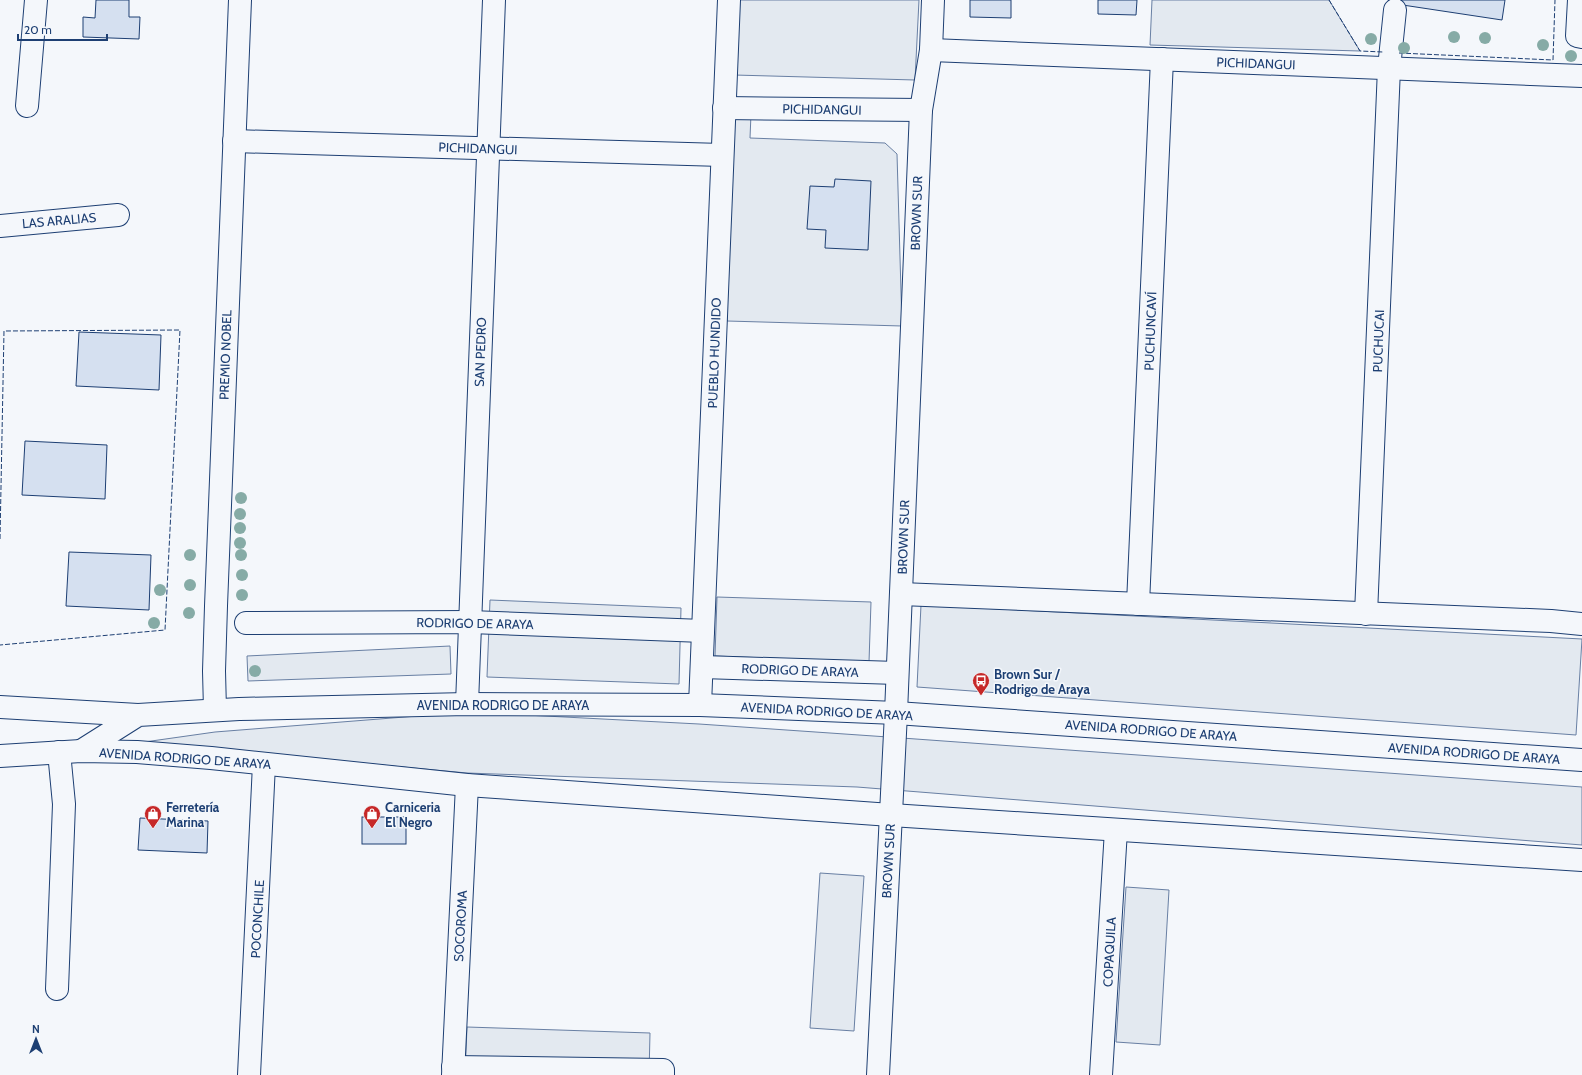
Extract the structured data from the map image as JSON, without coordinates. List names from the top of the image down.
{
  "streets": {
    "street": [
      "PICHIDANGUI",
      "BROWN SUR",
      "LAS ARALIAS",
      "PUCHUNCAVÍ",
      "PUCHUCAI",
      "SAN PEDRO",
      "PUEBLO HUNDIDO",
      "PREMIO NOBEL",
      "RODRIGO DE ARAYA",
      "AVENIDA RODRIGO DE ARAYA",
      "POCONCHILE",
      "SOCOROMA",
      "COPAQUILA"
    ]
  },
  "crossings": [
    ["PICHIDANGUI", "BROWN SUR"],
    ["PICHIDANGUI", "PUCHUNCAVÍ"],
    ["PICHIDANGUI", "PUCHUCAI"],
    ["PICHIDANGUI", "SAN PEDRO"],
    ["PICHIDANGUI", "PUEBLO HUNDIDO"],
    ["PICHIDANGUI", "PREMIO NOBEL"],
    ["BROWN SUR", "RODRIGO DE ARAYA"],
    ["BROWN SUR", "AVENIDA RODRIGO DE ARAYA"],
    ["SAN PEDRO", "RODRIGO DE ARAYA"],
    ["SAN PEDRO", "AVENIDA RODRIGO DE ARAYA"],
    ["PUEBLO HUNDIDO", "RODRIGO DE ARAYA"],
    ["PUEBLO HUNDIDO", "AVENIDA RODRIGO DE ARAYA"],
    ["PREMIO NOBEL", "AVENIDA RODRIGO DE ARAYA"],
    ["AVENIDA RODRIGO DE ARAYA", "POCONCHILE"],
    ["AVENIDA RODRIGO DE ARAYA", "SOCOROMA"],
    ["AVENIDA RODRIGO DE ARAYA", "COPAQUILA"]
  ],
  "places": {
    "bus stop": ["Brown Sur / Rodrigo de Araya"],
    "shop": ["Ferretería Marina", "Carniceria El Negro"]
  },
  "scale_bar": "20 m",
  "north": "top"
}
